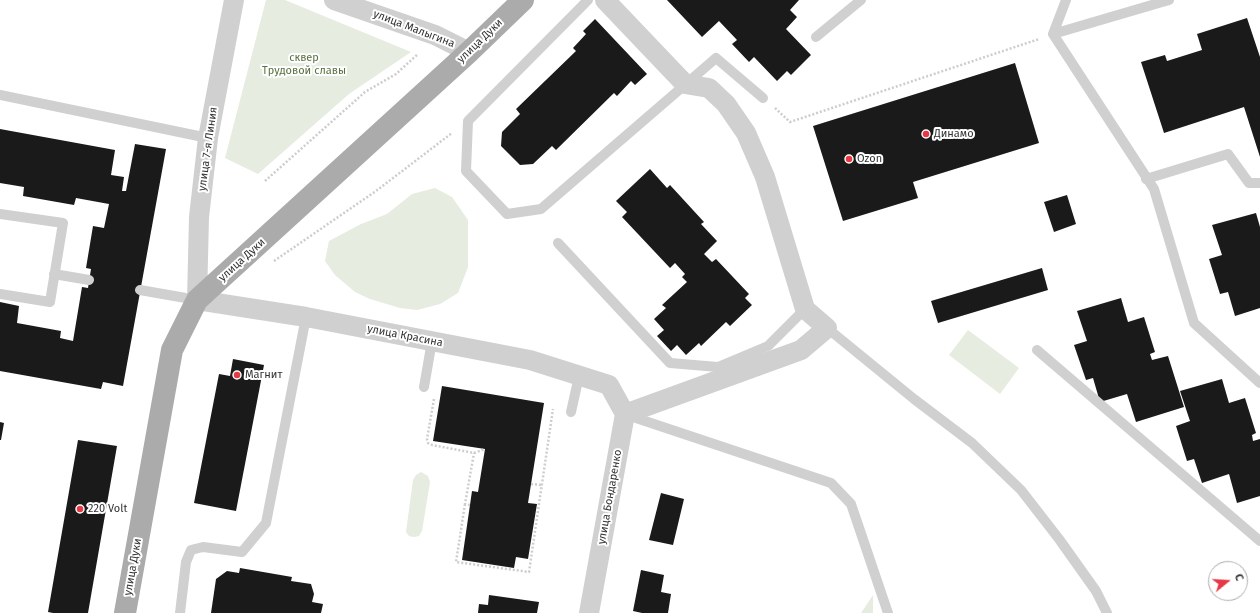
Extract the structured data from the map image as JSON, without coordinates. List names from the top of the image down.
{
  "streets": {
    "main road": ["улица Дуки"],
    "street": [
      "улица Малыгина",
      "улица 7-я Линия",
      "улица Красина",
      "улица Бондаренко"
    ]
  },
  "crossings": [
    ["улица Малыгина", "улица Дуки"],
    ["улица Дуки", "улица 7-я Линия"],
    ["улица Дуки", "улица Красина"],
    ["улица 7-я Линия", "улица Красина"],
    ["улица Красина", "улица Бондаренко"]
  ],
  "parks": ["сквер Трудовой славы"],
  "places": [
    "Динамо",
    "Ozon",
    "Магнит",
    "220 Volt"
  ],
  "north": "right"
}
